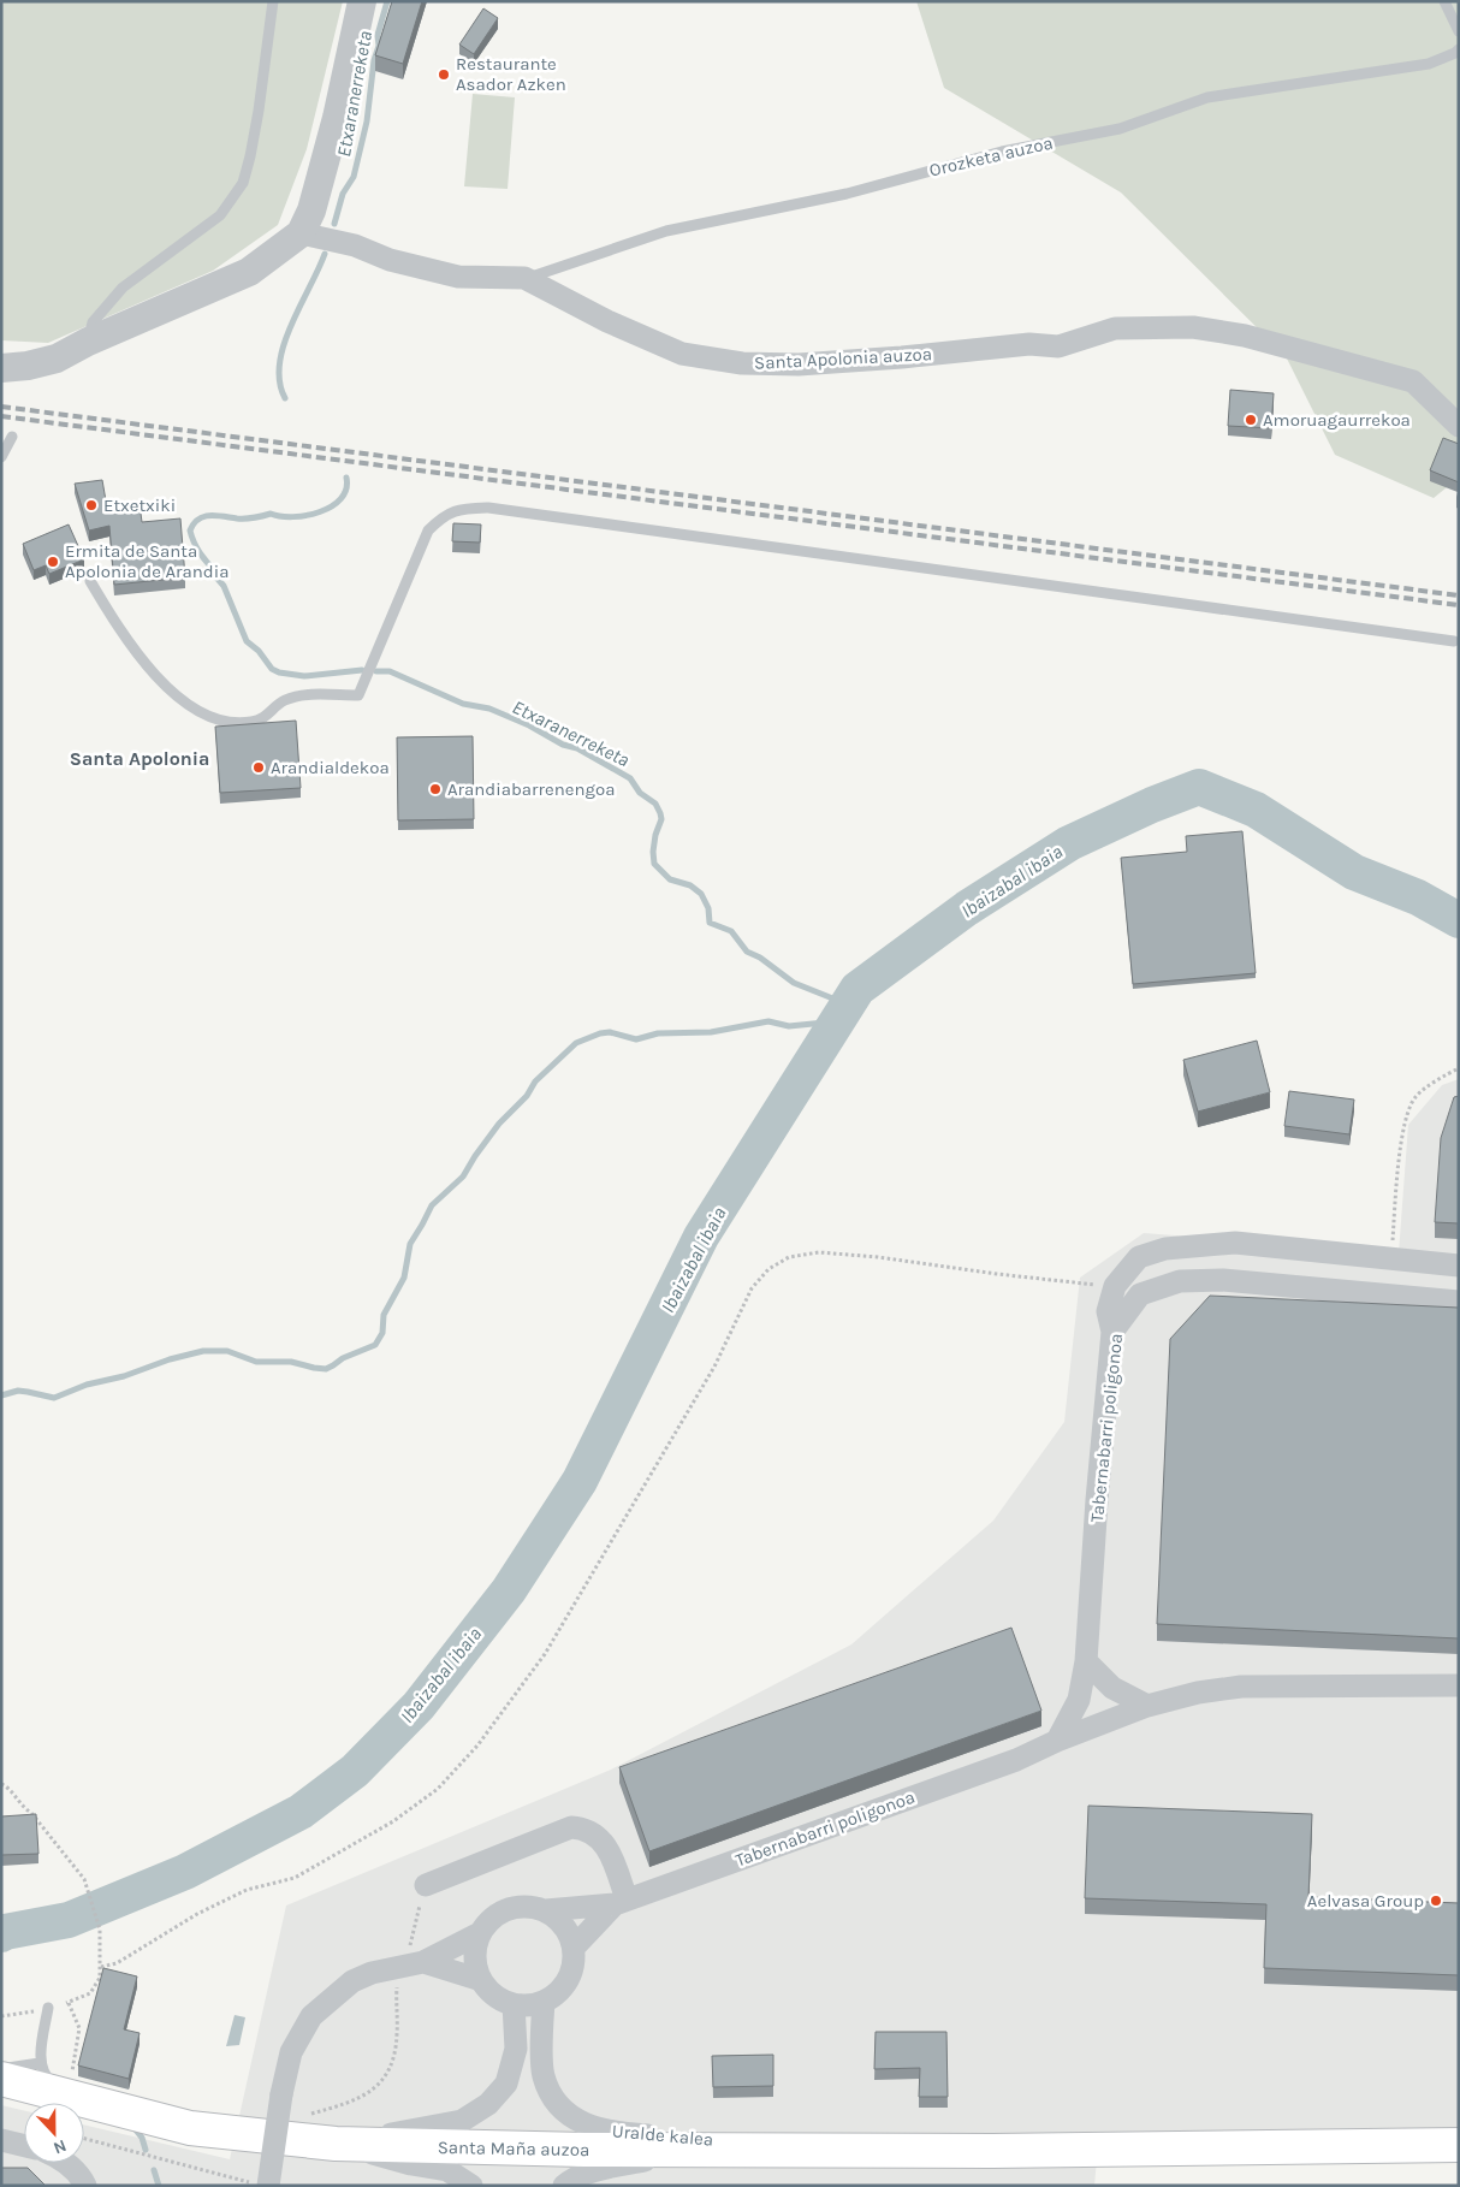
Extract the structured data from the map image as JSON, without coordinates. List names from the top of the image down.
{
  "streets": {
    "highway": ["Santa Maña auzoa"],
    "street": ["Santa Apolonia auzoa", "Tabernabarri poligonoa", "Uralde kalea"],
    "lane": ["Orozketa auzoa"]
  },
  "crossings": [
    ["Orozketa auzoa", "Santa Apolonia auzoa"],
    ["Uralde kalea", "Santa Maña auzoa"]
  ],
  "districts": ["Santa Apolonia"],
  "water": ["Etxaranerreketa", "Ibaizabal ibaia"],
  "places": [
    "Restaurante Asador Azken",
    "Amoruagaurrekoa",
    "Etxetxiki",
    "Ermita de Santa Apolonia de Arandia",
    "Arandialdekoa",
    "Arandiabarrenengoa",
    "Aelvasa Group"
  ],
  "north": "bottom"
}
